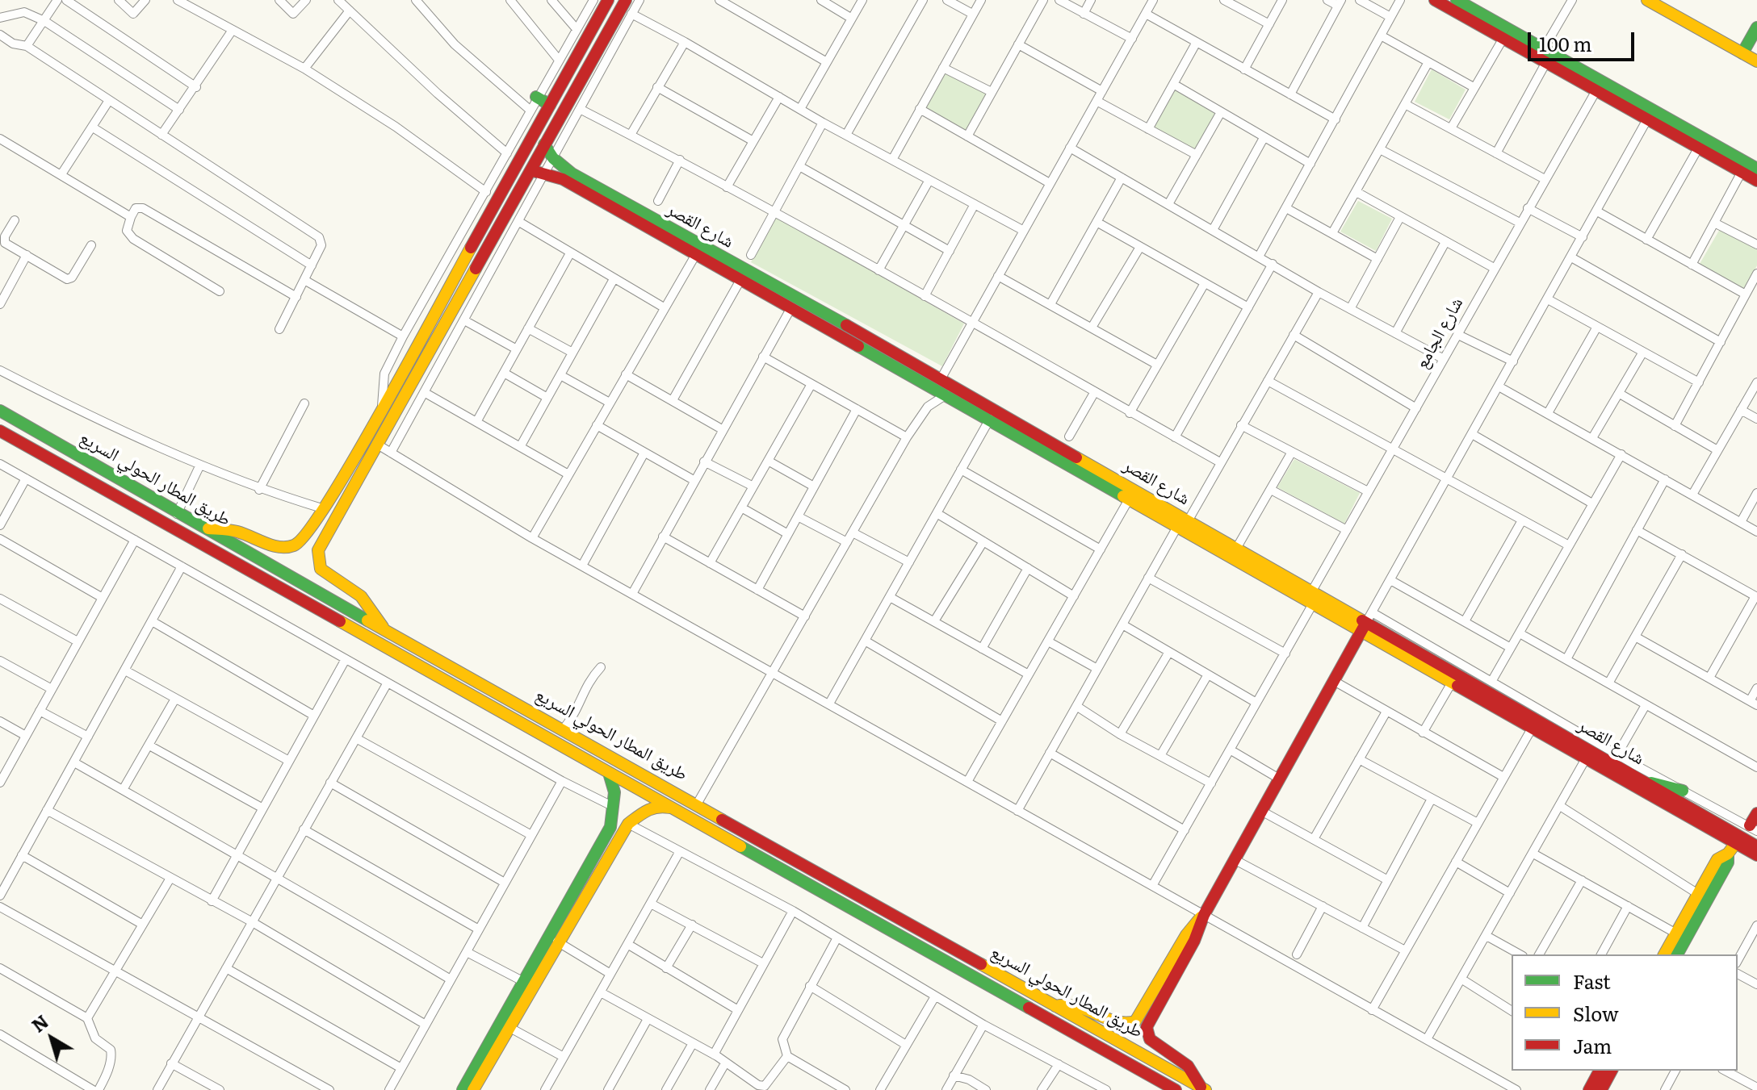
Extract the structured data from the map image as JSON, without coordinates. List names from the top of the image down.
{
  "streets": {
    "main road": ["شارع القصر", "طريق المطار الحولي السريع"],
    "street": ["شارع الجامع"]
  },
  "crossings": [
    ["شارع القصر", "شارع الجامع"]
  ],
  "legend": ["Fast", "Slow", "Jam"],
  "scale_bar": "100 m",
  "north": "top left"
}
